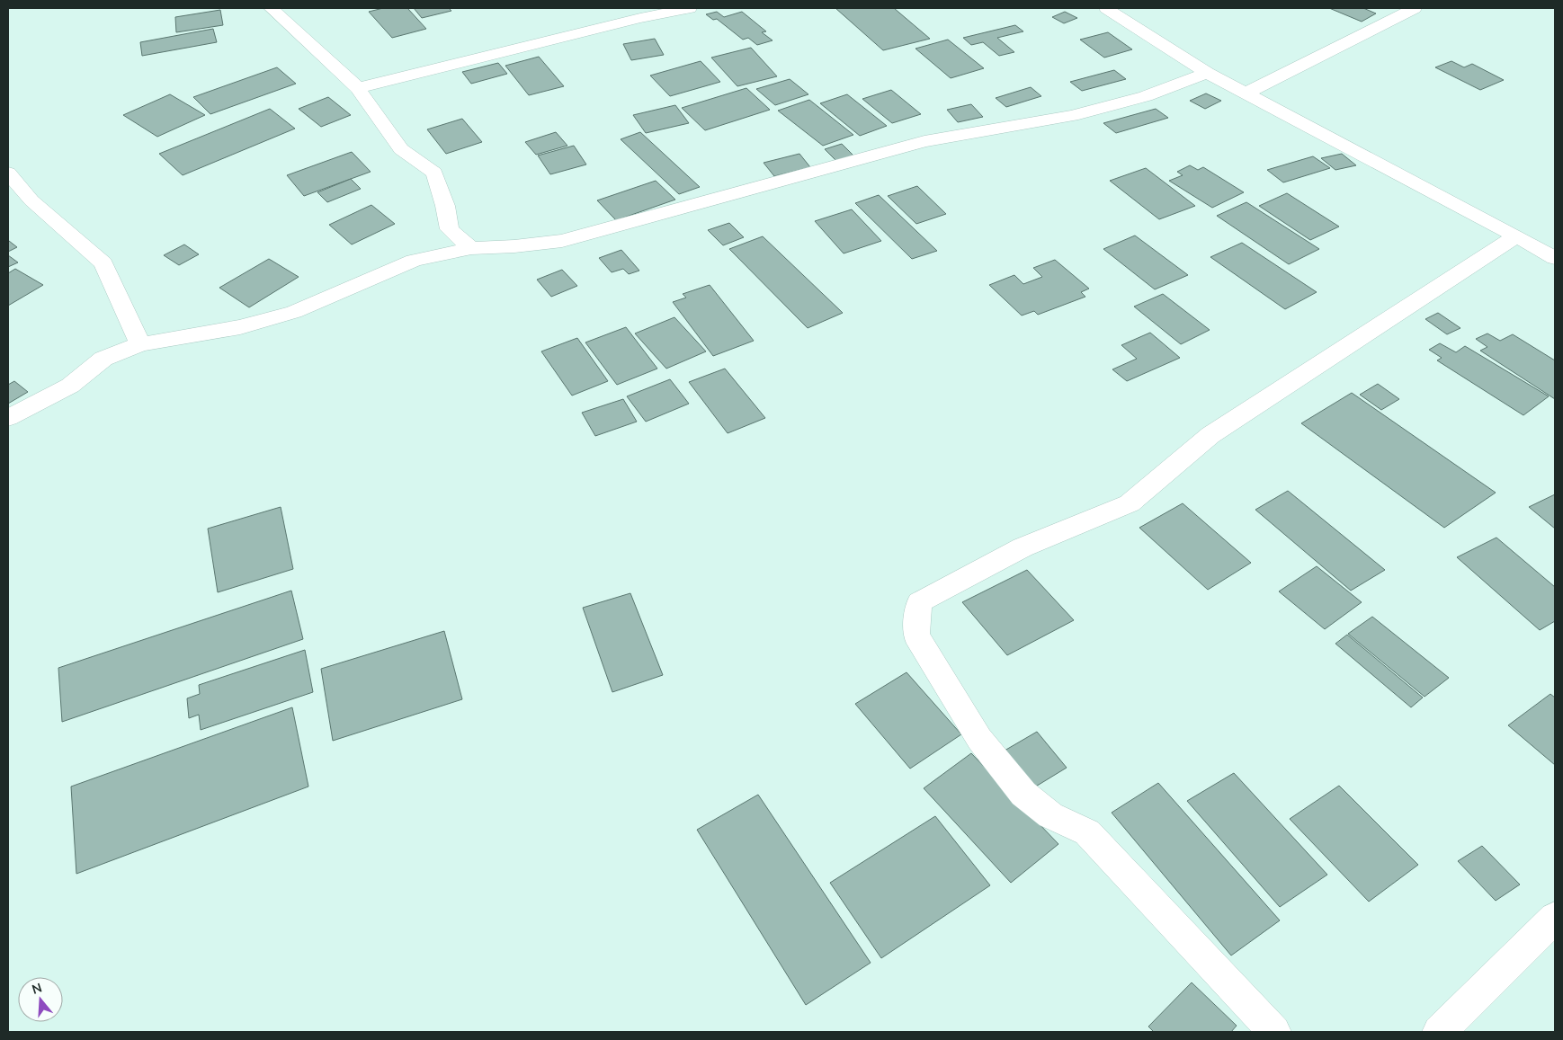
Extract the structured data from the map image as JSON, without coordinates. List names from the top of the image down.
{
  "north": "top"
}
